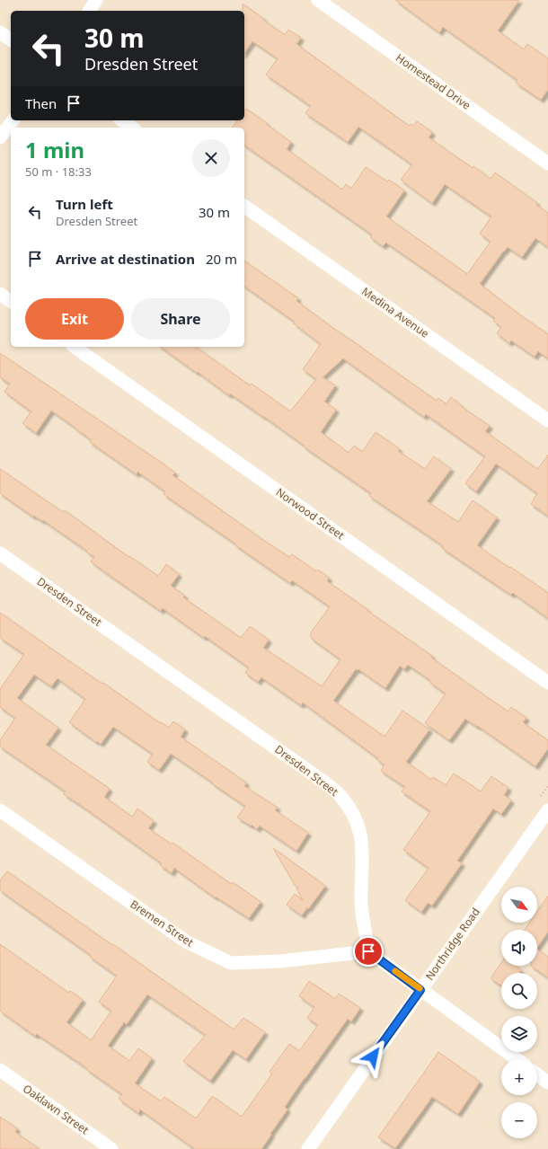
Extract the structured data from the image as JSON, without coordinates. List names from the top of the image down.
{
  "streets": {
    "street": [
      "Homestead Drive",
      "Medina Avenue",
      "Norwood Street",
      "Dresden Street",
      "Bremen Street",
      "Northridge Road",
      "Oaklawn Street"
    ]
  },
  "crossings": [
    ["Dresden Street", "Bremen Street"]
  ],
  "north": "bottom right",
  "page": {
    "turn": ["30 m", "Dresden Street"],
    "then": "Then",
    "heading": ["1 min", "50 m · 18:33"],
    "list": [
      {
        "name": "Turn left",
        "note": "Dresden Street",
        "value": "30 m"
      },
      {
        "name": "Arrive at destination",
        "value": "20 m"
      }
    ],
    "buttons": ["Exit", "Share"],
    "map_buttons": ["+", "−"]
  }
}
